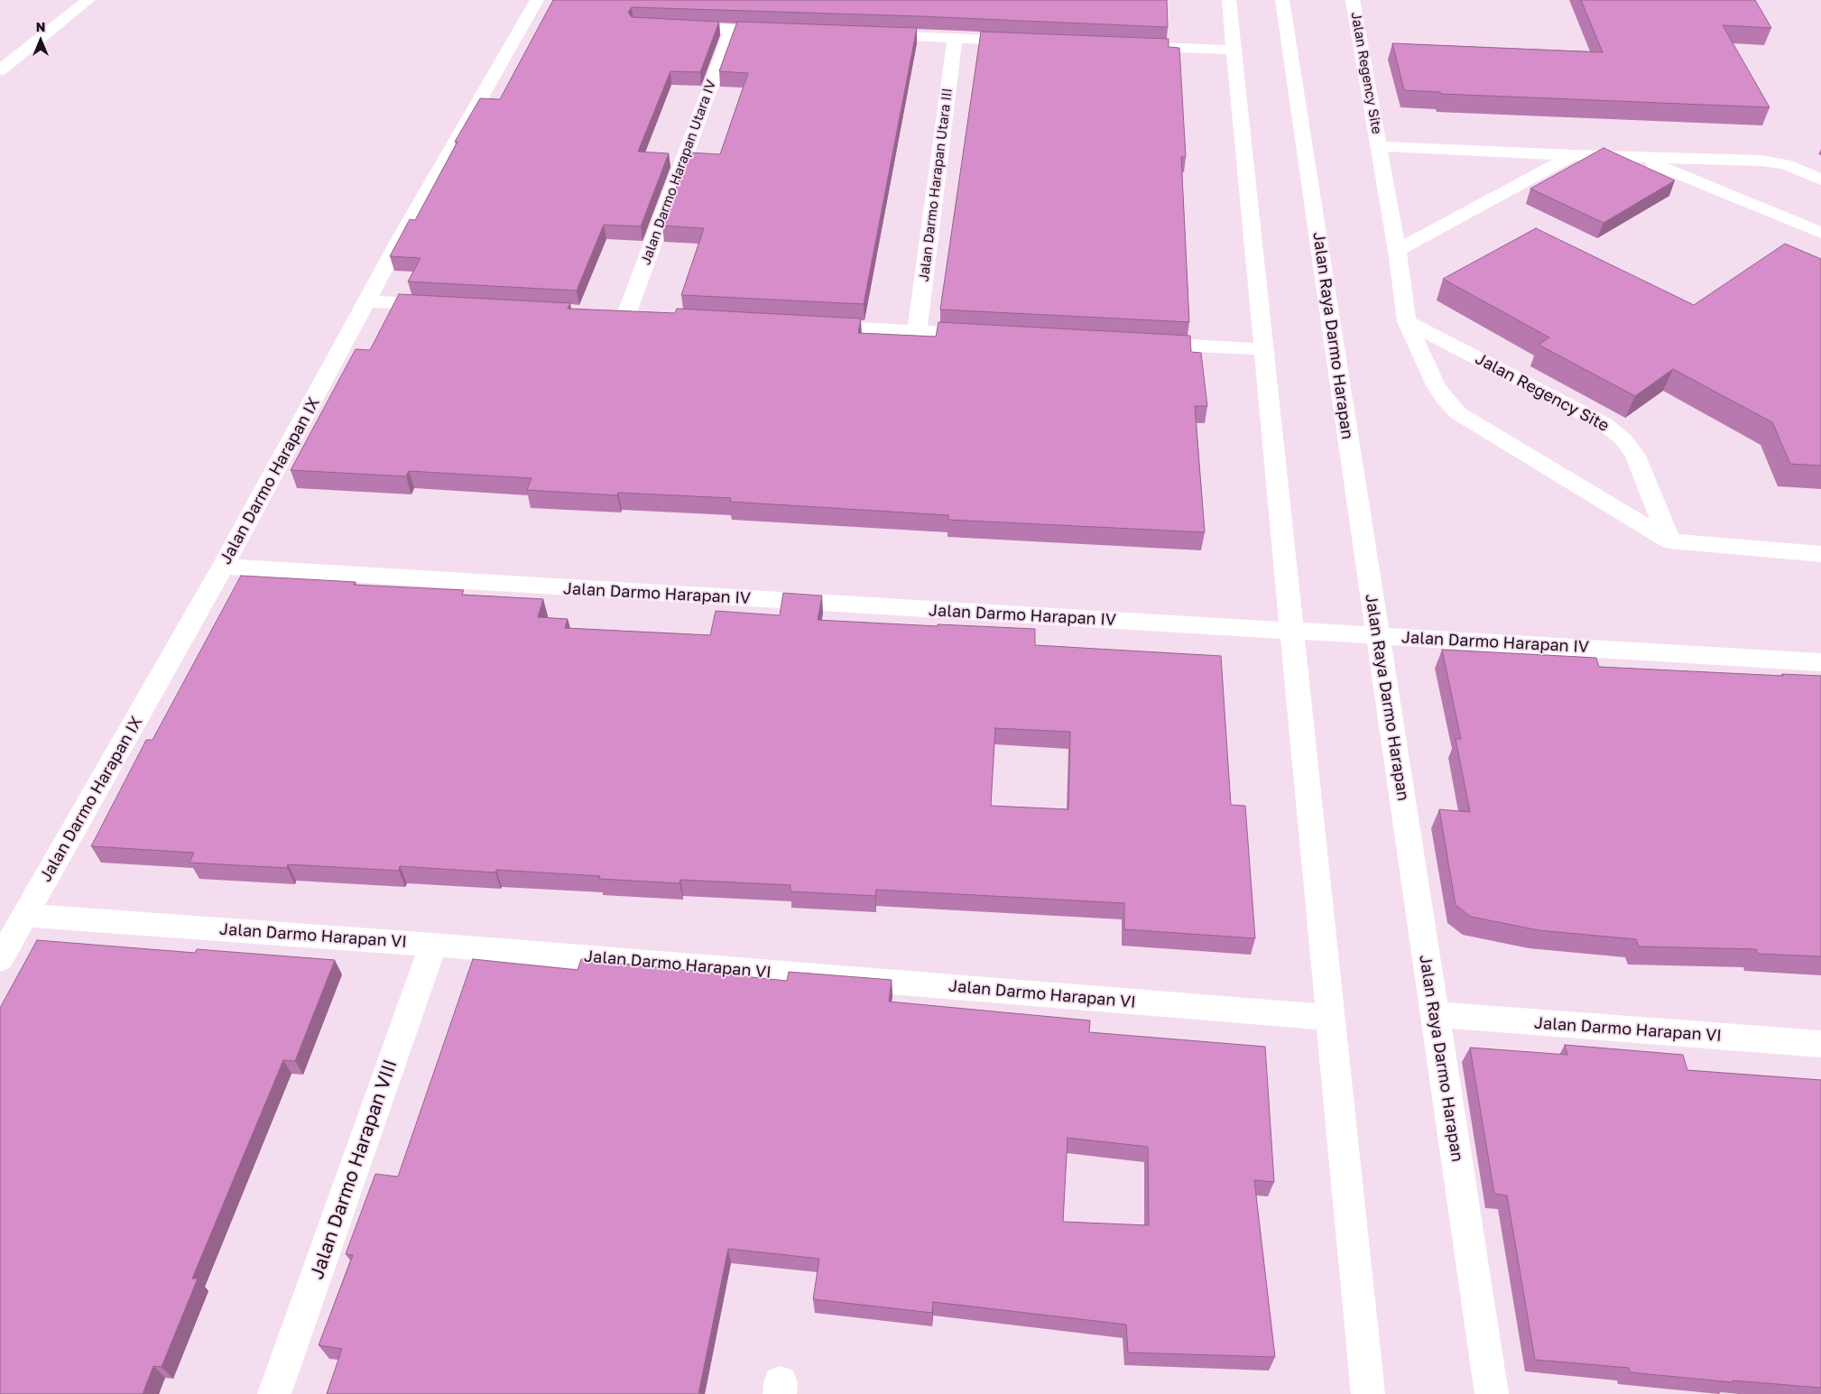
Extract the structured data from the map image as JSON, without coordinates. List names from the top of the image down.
{
  "streets": {
    "street": [
      "Jalan Regency Site",
      "Jalan Darmo Harapan Utara IV",
      "Jalan Darmo Harapan Utara III",
      "Jalan Raya Darmo Harapan",
      "Jalan Darmo Harapan IX",
      "Jalan Darmo Harapan IV",
      "Jalan Darmo Harapan VI",
      "Jalan Darmo Harapan VIII"
    ]
  },
  "crossings": [
    ["Jalan Raya Darmo Harapan", "Jalan Darmo Harapan IV"],
    ["Jalan Raya Darmo Harapan", "Jalan Darmo Harapan VI"],
    ["Jalan Darmo Harapan IX", "Jalan Darmo Harapan IV"],
    ["Jalan Darmo Harapan IX", "Jalan Darmo Harapan VI"],
    ["Jalan Darmo Harapan VI", "Jalan Darmo Harapan VIII"]
  ],
  "north": "top"
}
